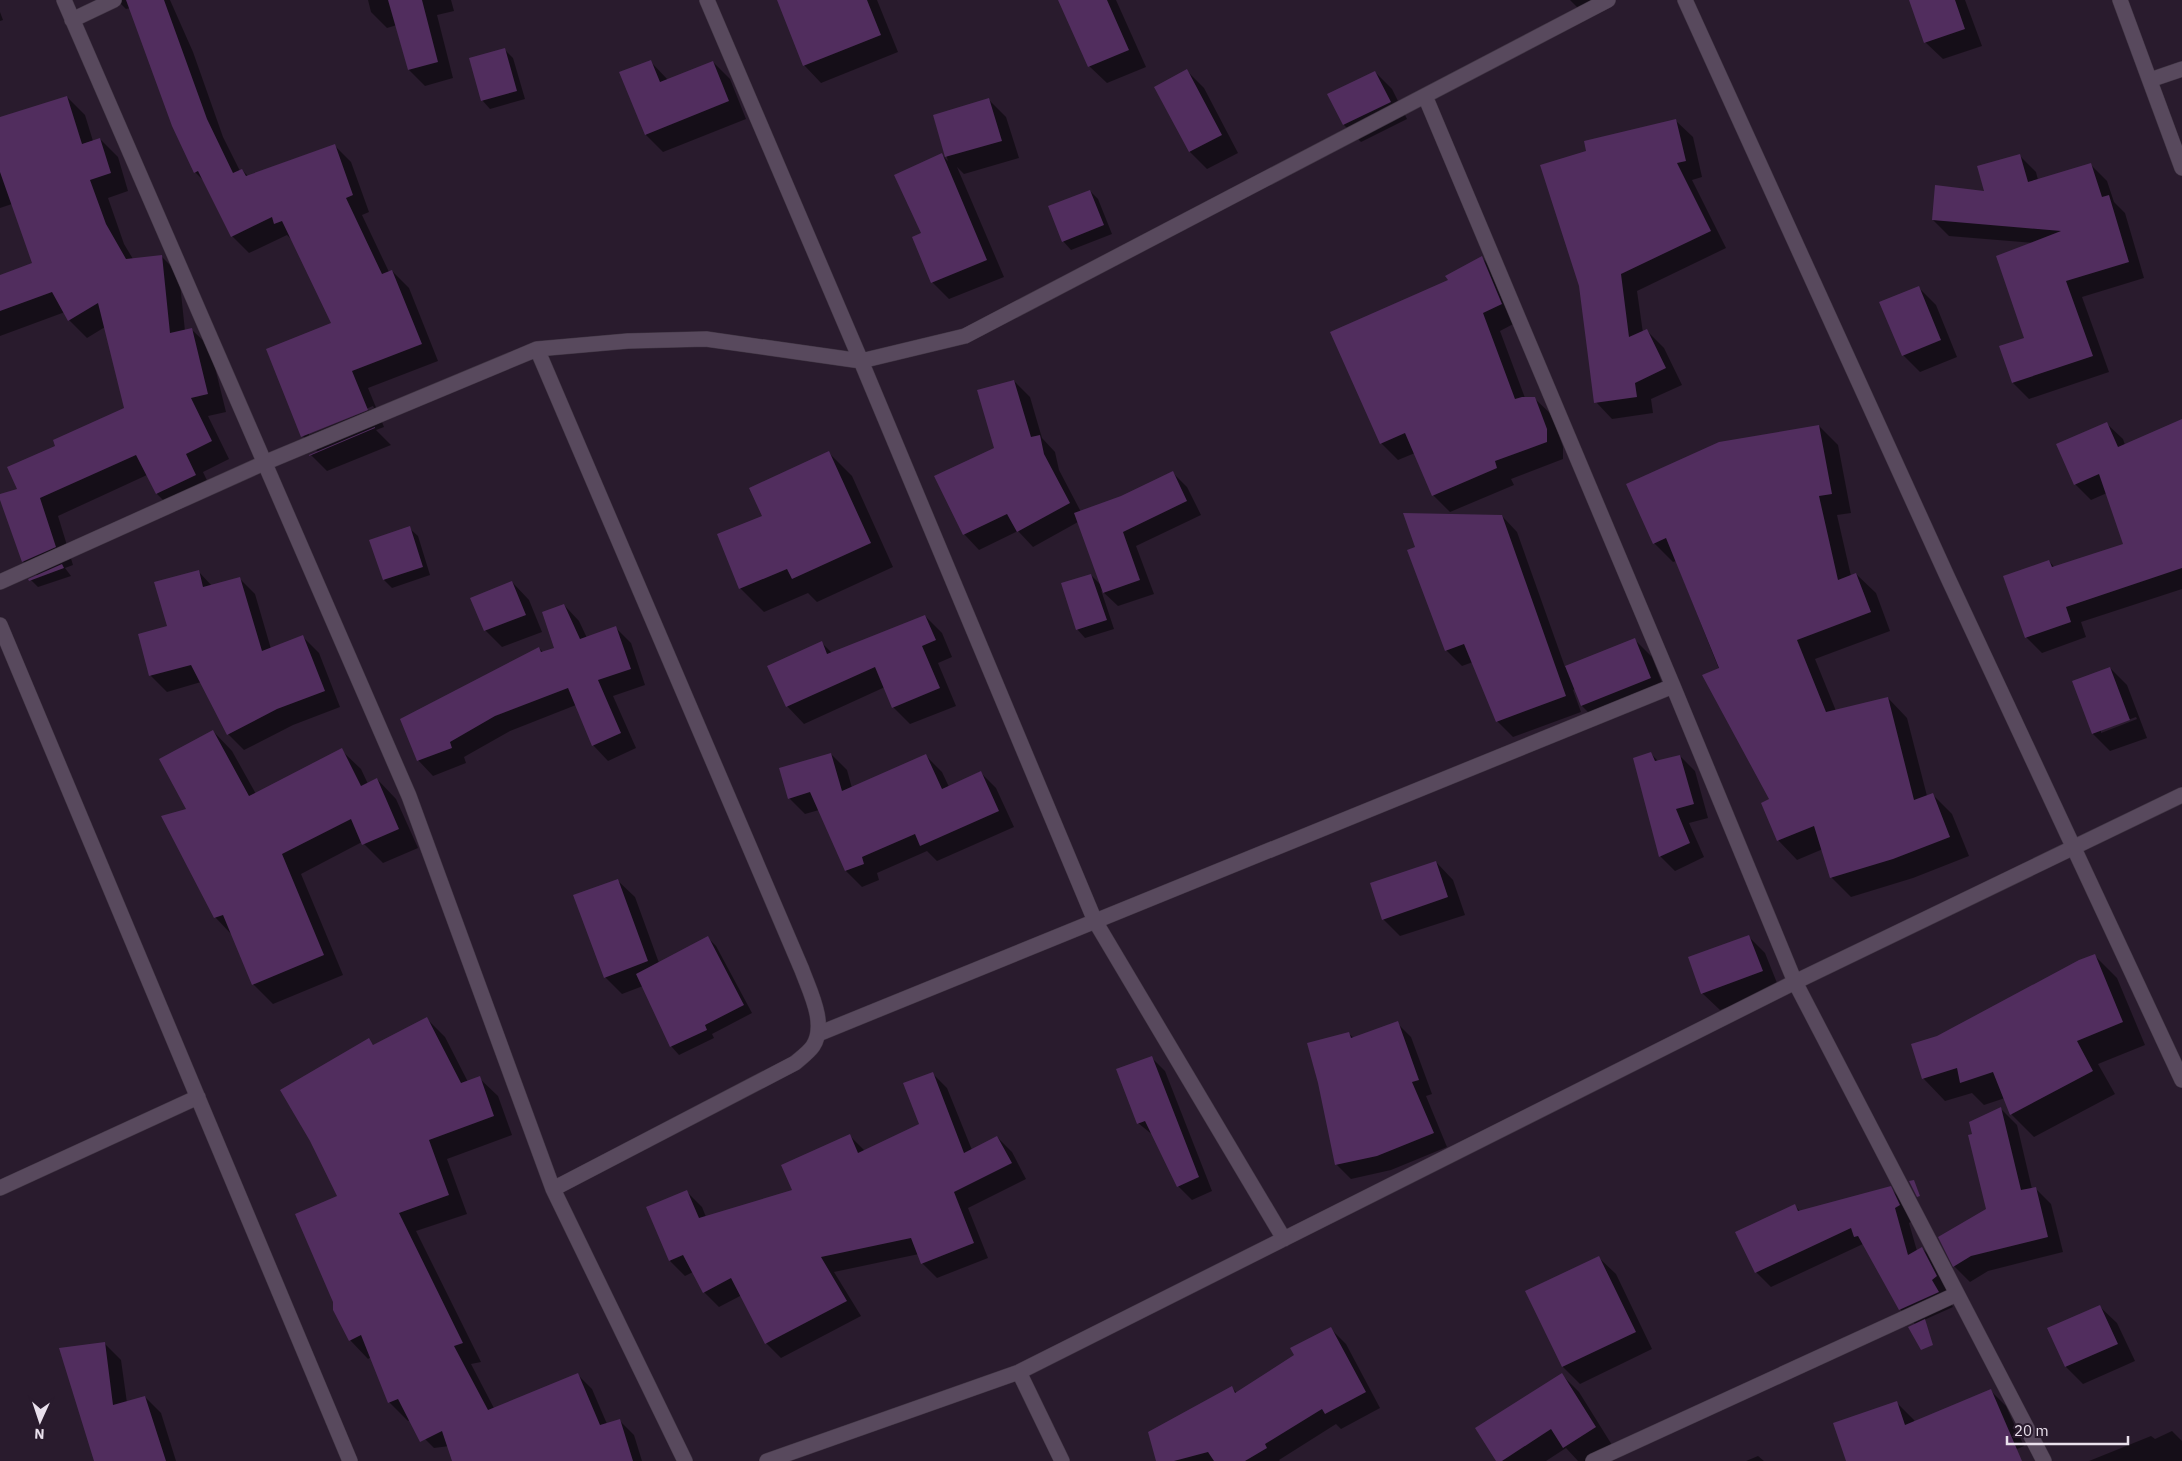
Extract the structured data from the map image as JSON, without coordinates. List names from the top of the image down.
{
  "scale_bar": "20 m",
  "north": "bottom"
}
